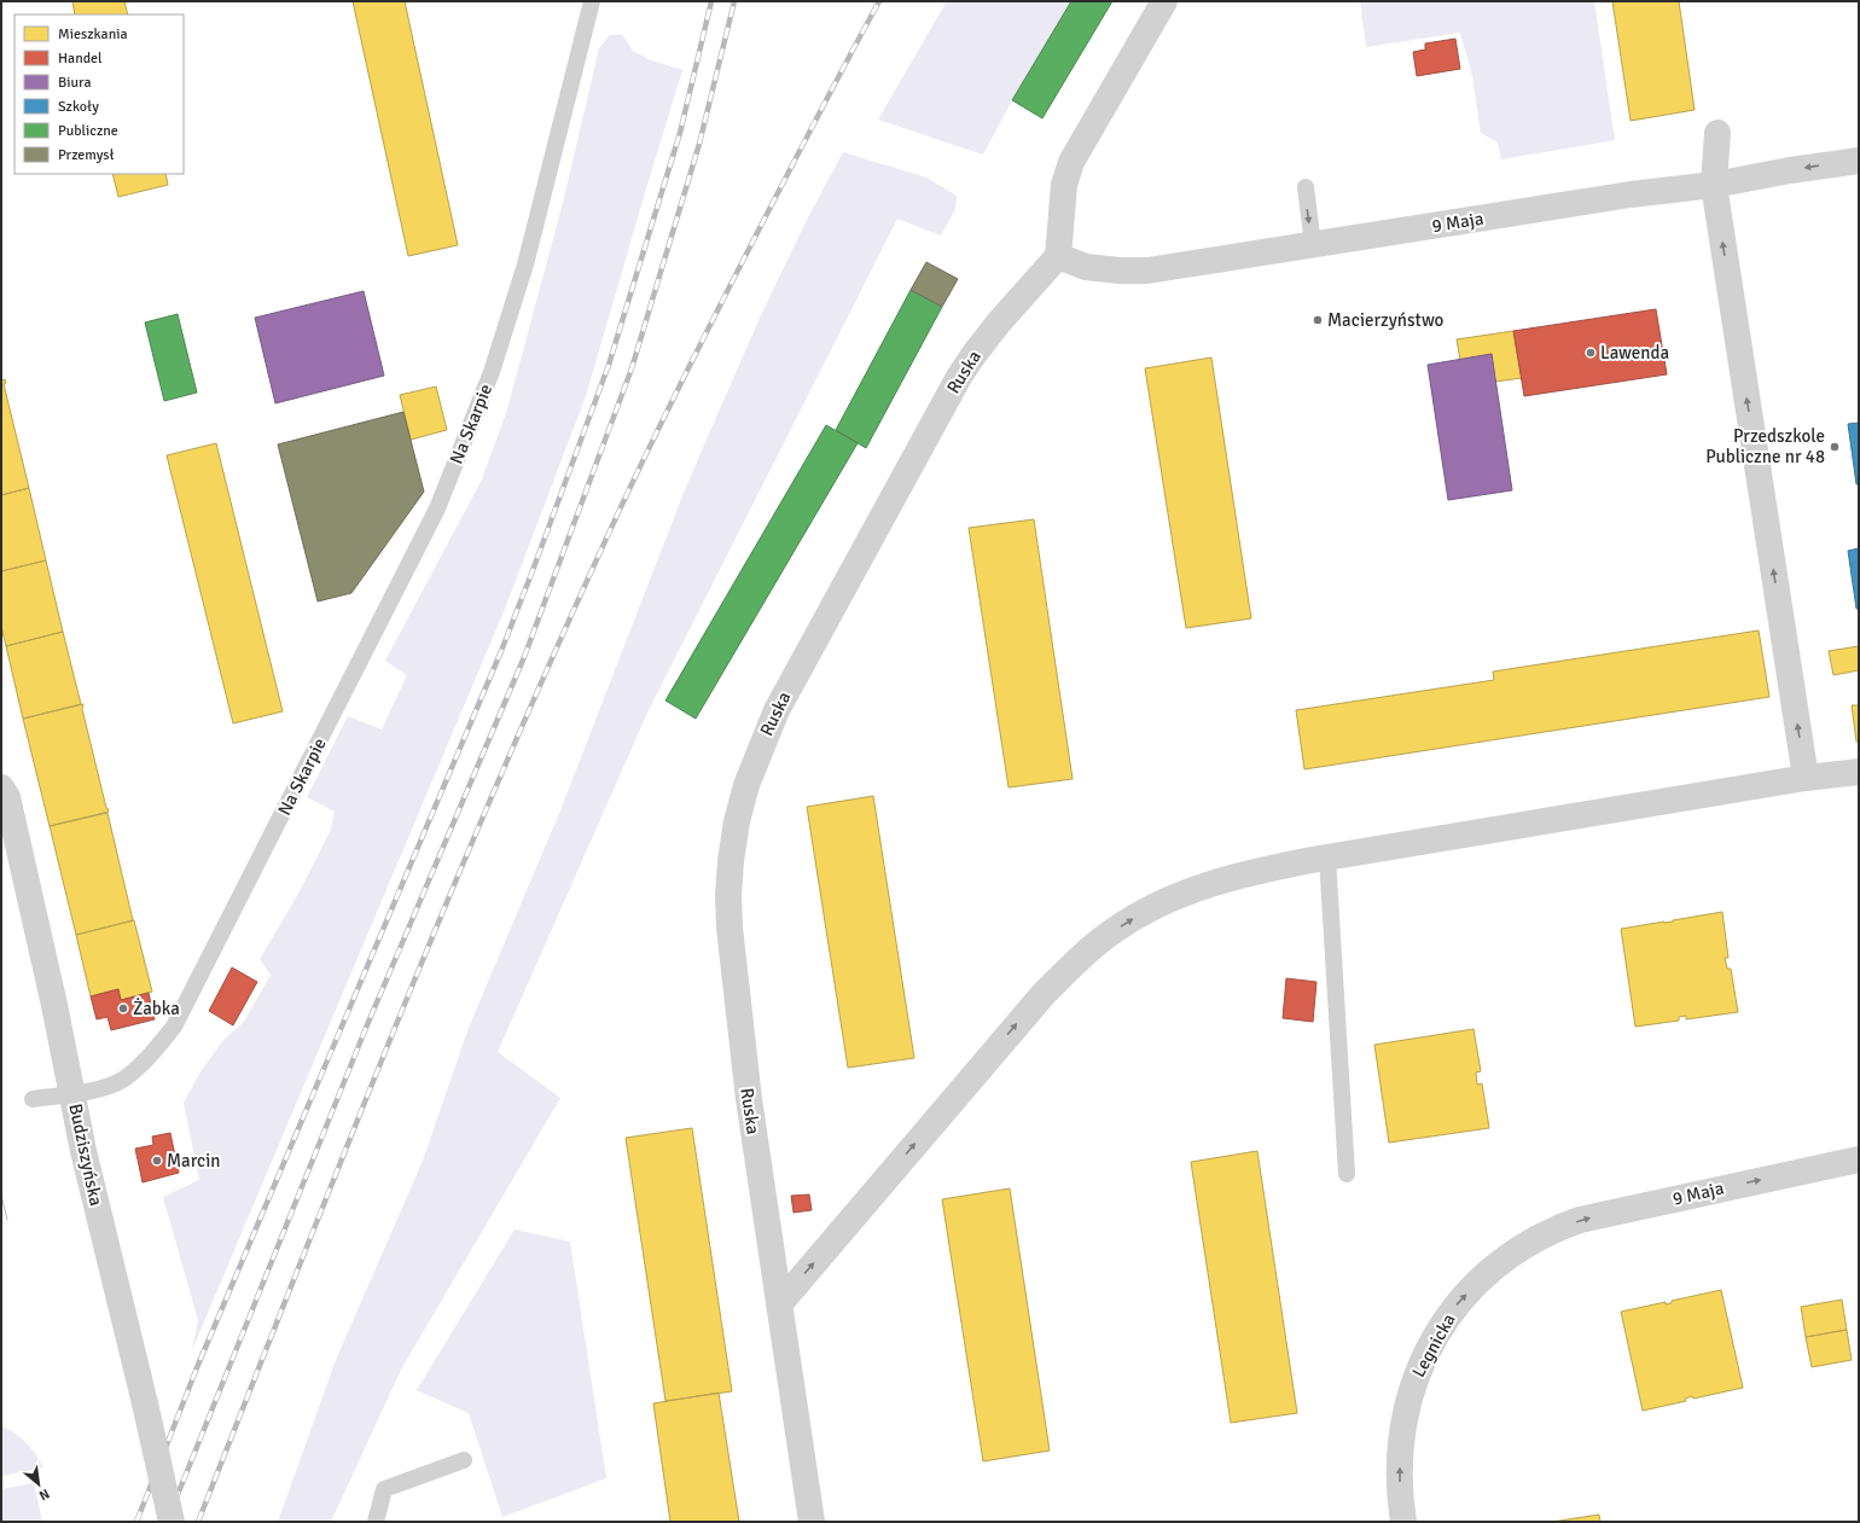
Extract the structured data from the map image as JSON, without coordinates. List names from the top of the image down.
{
  "streets": {
    "street": [
      "9 Maja",
      "Ruska",
      "Budziszyńska",
      "Legnicka"
    ],
    "lane": ["Na Skarpie"]
  },
  "crossings": [
    ["9 Maja", "Ruska"],
    ["9 Maja", "Legnicka"],
    ["Na Skarpie", "Budziszyńska"]
  ],
  "one_way": ["Legnicka"],
  "places": [
    "Macierzyństwo",
    "Lawenda",
    "Przedszkole Publiczne nr 48",
    "Żabka",
    "Marcin"
  ],
  "legend": [
    "Mieszkania",
    "Handel",
    "Biura",
    "Szkoły",
    "Publiczne",
    "Przemysł"
  ],
  "north": "bottom right"
}
